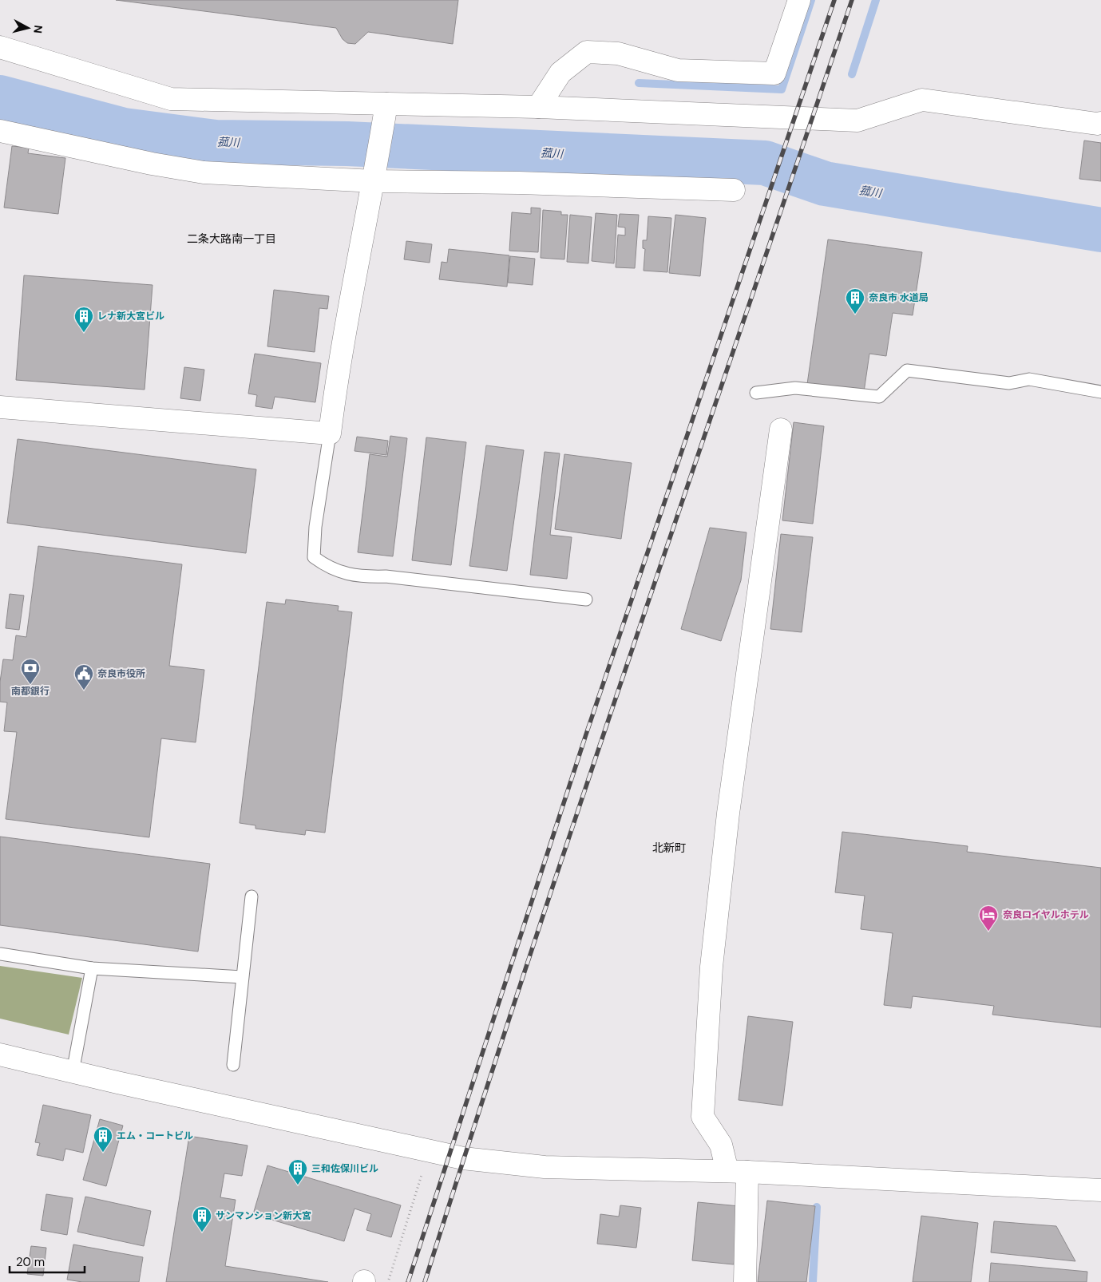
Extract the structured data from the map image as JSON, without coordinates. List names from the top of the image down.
{
  "districts": ["二条大路南一丁目", "北新町"],
  "water": ["菰川"],
  "places": {
    "building": [
      "奈良市 水道局",
      "レナ新大宮ビル",
      "エム・コートビル",
      "三和佐保川ビル",
      "サンマンション新大宮"
    ],
    "bank": ["南都銀行"],
    "public building": ["奈良市役所"],
    "hotel": ["奈良ロイヤルホテル"]
  },
  "scale_bar": "20 m",
  "north": "right"
}
